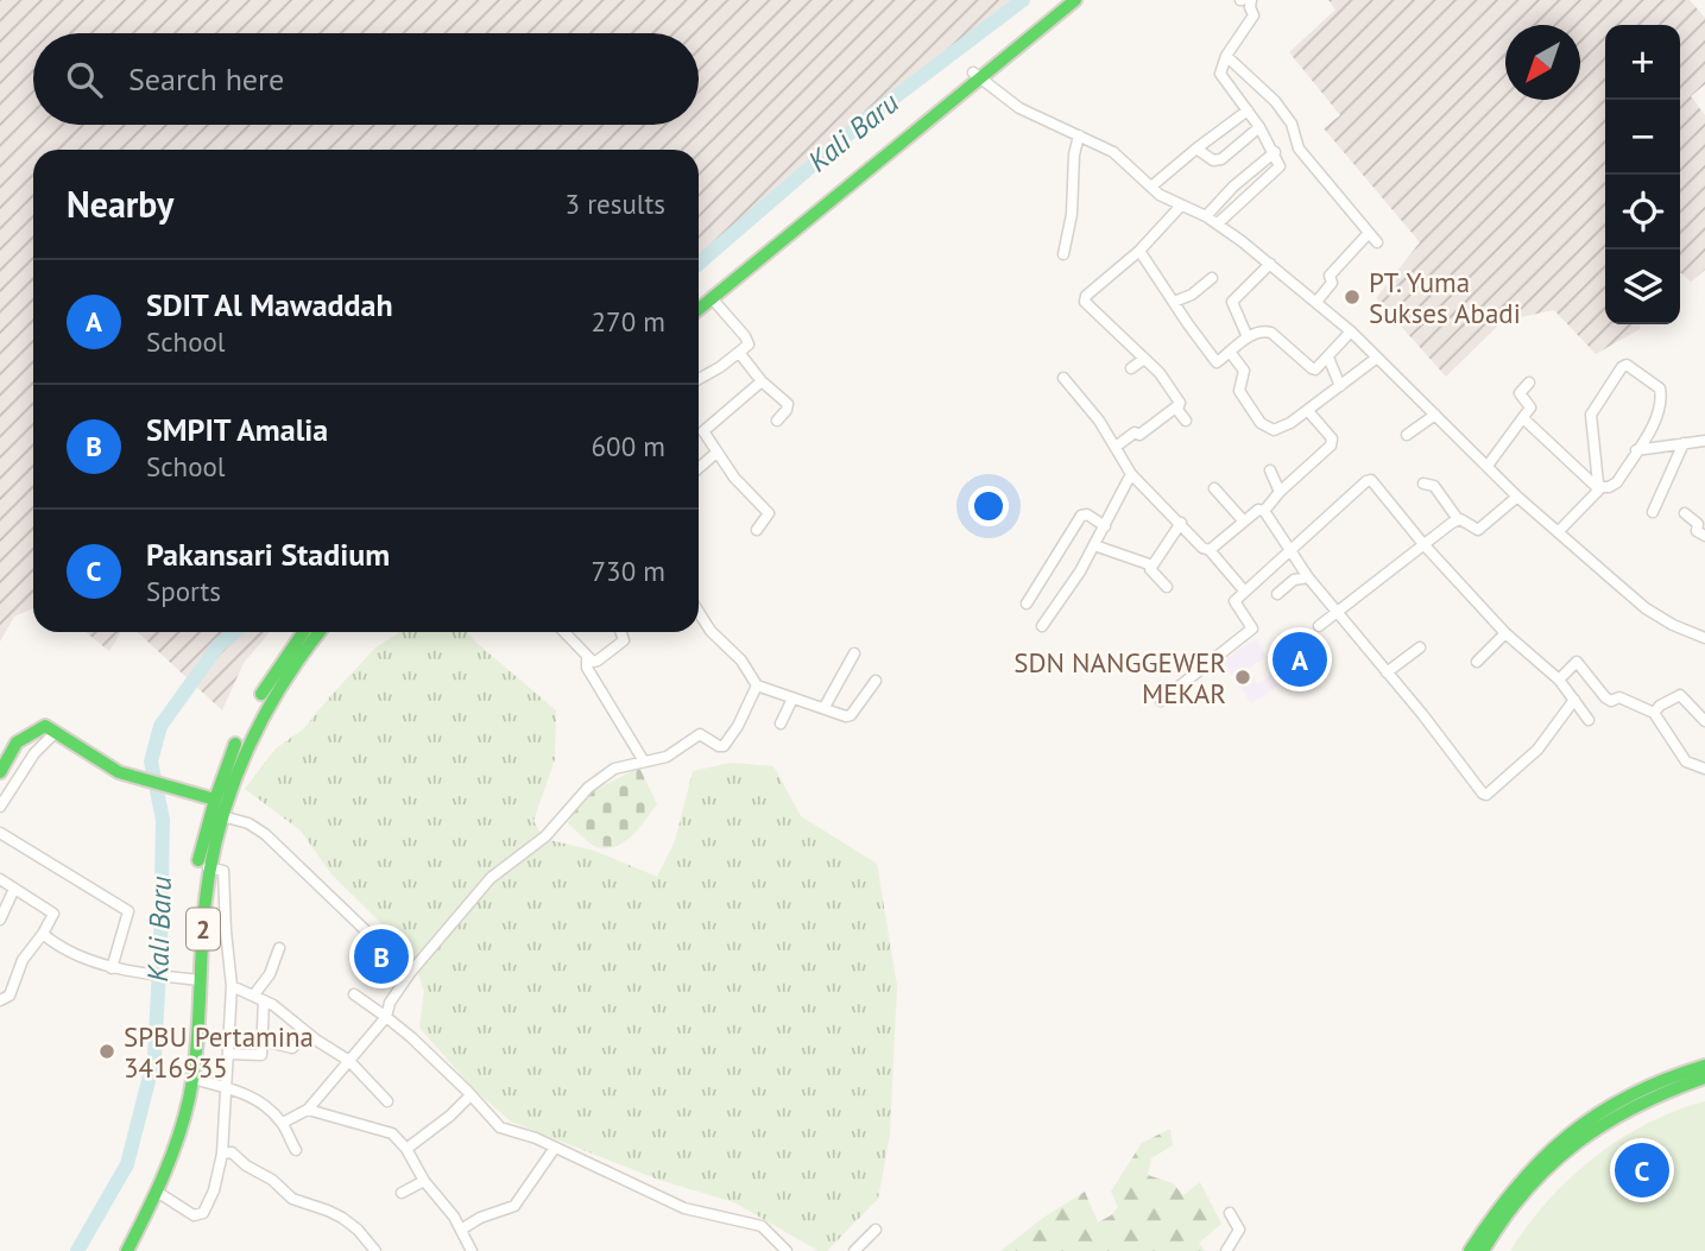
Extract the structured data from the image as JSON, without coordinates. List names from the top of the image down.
{
  "streets": {
    "main road": ["2"]
  },
  "water": ["Kali Baru"],
  "places": ["PT. Yuma Sukses Abadi", "SDN NANGGEWER MEKAR", "SPBU Pertamina 3416935"],
  "north": "bottom left",
  "page": {
    "map_buttons": ["+", "−"],
    "search": "Search here",
    "heading": ["Nearby", "3 results"],
    "list": [
      {
        "mark": "A",
        "name": "SDIT Al Mawaddah",
        "note": "School",
        "value": "270 m"
      },
      {
        "mark": "B",
        "name": "SMPIT Amalia",
        "note": "School",
        "value": "600 m"
      },
      {
        "mark": "C",
        "name": "Pakansari Stadium",
        "note": "Sports",
        "value": "730 m"
      }
    ],
    "pins": ["A", "B", "C"]
  }
}
